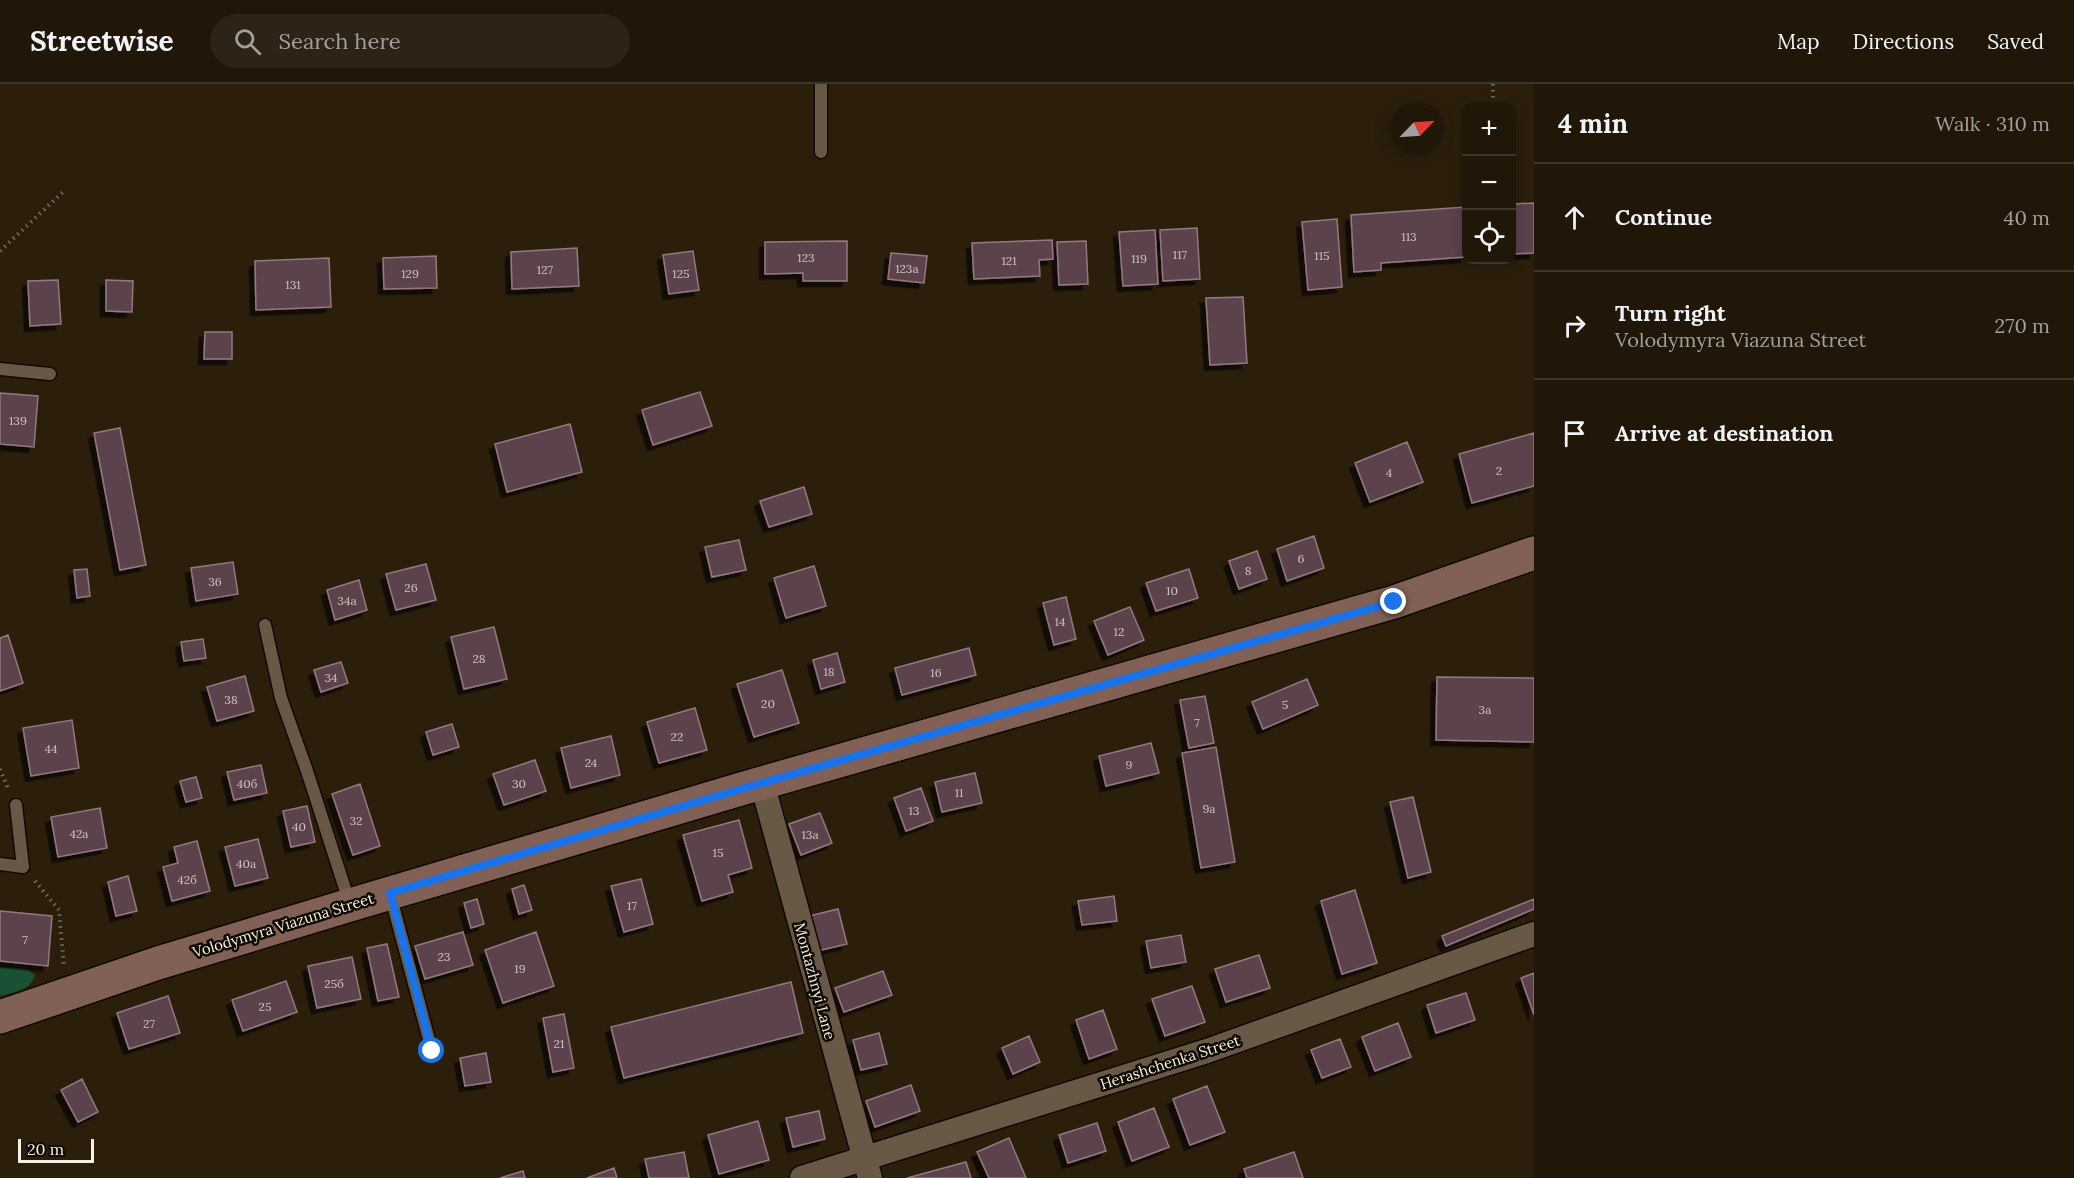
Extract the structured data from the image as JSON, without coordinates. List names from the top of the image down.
{
  "streets": {
    "main road": ["Volodymyra Viazuna Street"],
    "street": ["Montazhnyi Lane", "Herashchenka Street"]
  },
  "crossings": [
    ["Volodymyra Viazuna Street", "Montazhnyi Lane"],
    ["Montazhnyi Lane", "Herashchenka Street"]
  ],
  "house_numbers": [
    "113",
    "117",
    "115",
    "123",
    "119",
    "121",
    "123а",
    "127",
    "129",
    "125",
    "131",
    "139",
    "2",
    "4",
    "6",
    "8",
    "36",
    "26",
    "10",
    "34а",
    "14",
    "12",
    "28",
    "18",
    "16",
    "34",
    "38",
    "20",
    "5",
    "3а",
    "7",
    "22",
    "44",
    "24",
    "9",
    "40б",
    "30",
    "11",
    "9а",
    "13",
    "32",
    "40",
    "42а",
    "13а",
    "15",
    "40а",
    "42б",
    "17",
    "7",
    "23",
    "19",
    "25б",
    "25",
    "27",
    "21"
  ],
  "scale_bar": "20 m",
  "north": "top right",
  "page": {
    "header": "Streetwise",
    "search": "Search here",
    "nav": ["Map", "Directions", "Saved"],
    "heading": ["4 min", "Walk · 310 m"],
    "map_buttons": ["+", "−"],
    "list": [
      ["Continue", "40 m"],
      ["Turn right", "Volodymyra Viazuna Street", "270 m"],
      "Arrive at destination"
    ],
    "scale": "20 m"
  }
}
